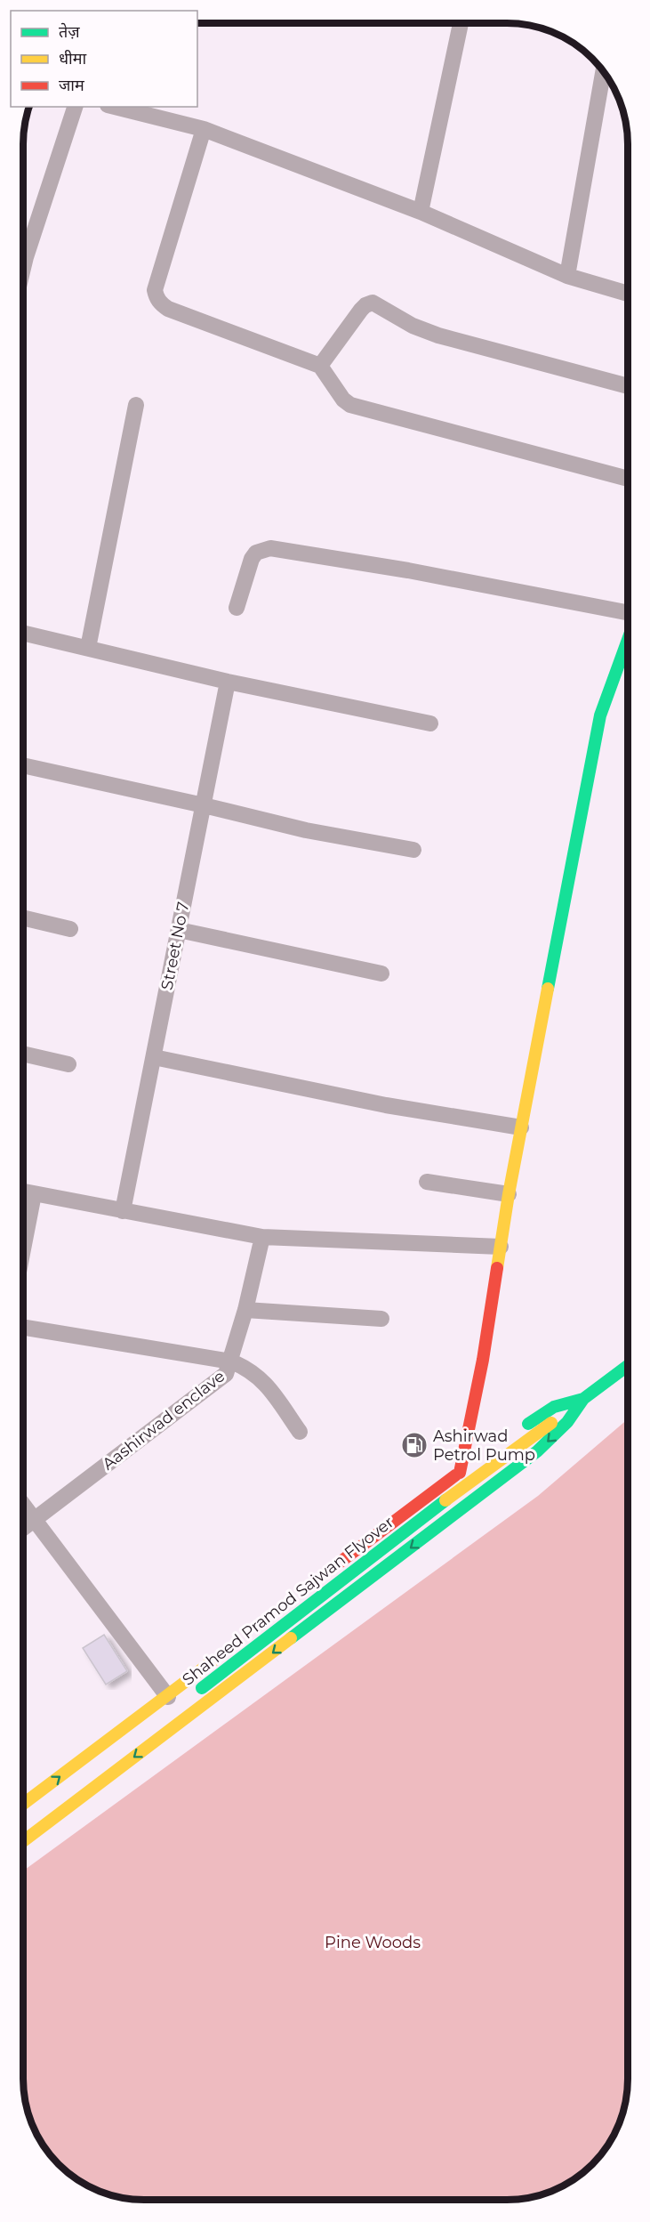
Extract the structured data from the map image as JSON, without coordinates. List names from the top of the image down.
{
  "streets": {
    "street": ["Street No 7", "Aashirwad enclave", "Shaheed Pramod Sajwan Flyover"]
  },
  "parks": ["Pine Woods"],
  "places": {
    "fuel station": ["Ashirwad Petrol Pump"]
  },
  "legend": ["तेज़", "धीमा", "जाम"]
}
